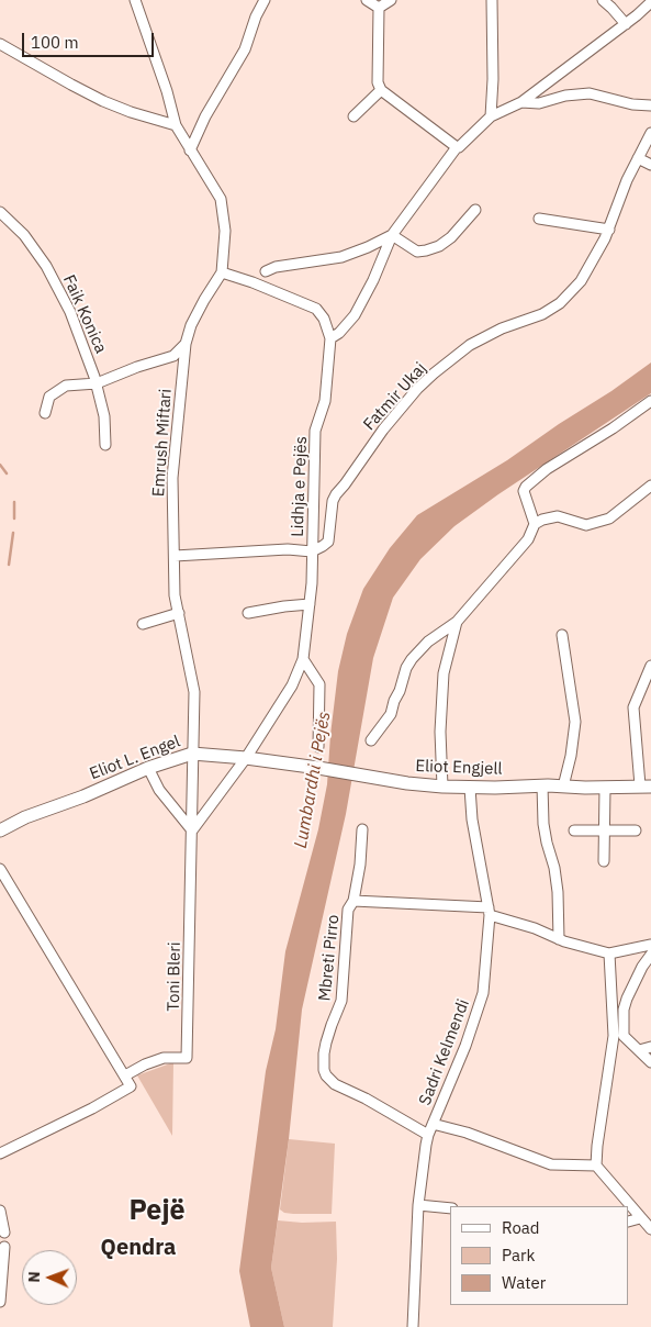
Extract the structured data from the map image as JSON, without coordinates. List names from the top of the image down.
{
  "streets": {
    "main road": ["Eliot L. Engel", "Eliot Engjell"],
    "street": [
      "Faik Konica",
      "Fatmir Ukaj",
      "Emrush Miftari",
      "Lidhja e Pejës",
      "Mbreti Pirro",
      "Toni Bleri",
      "Sadri Kelmendi"
    ]
  },
  "crossings": [
    ["Fatmir Ukaj", "Lidhja e Pejës"],
    ["Emrush Miftari", "Eliot L. Engel"],
    ["Emrush Miftari", "Toni Bleri"],
    ["Lidhja e Pejës", "Eliot L. Engel"],
    ["Eliot L. Engel", "Eliot Engjell"],
    ["Eliot L. Engel", "Toni Bleri"],
    ["Eliot Engjell", "Sadri Kelmendi"],
    ["Mbreti Pirro", "Sadri Kelmendi"]
  ],
  "districts": ["Pejë", "Qendra"],
  "water": ["Lumbardhi i Pejës"],
  "legend": ["Road", "Park", "Water"],
  "scale_bar": "100 m",
  "north": "left"
}
